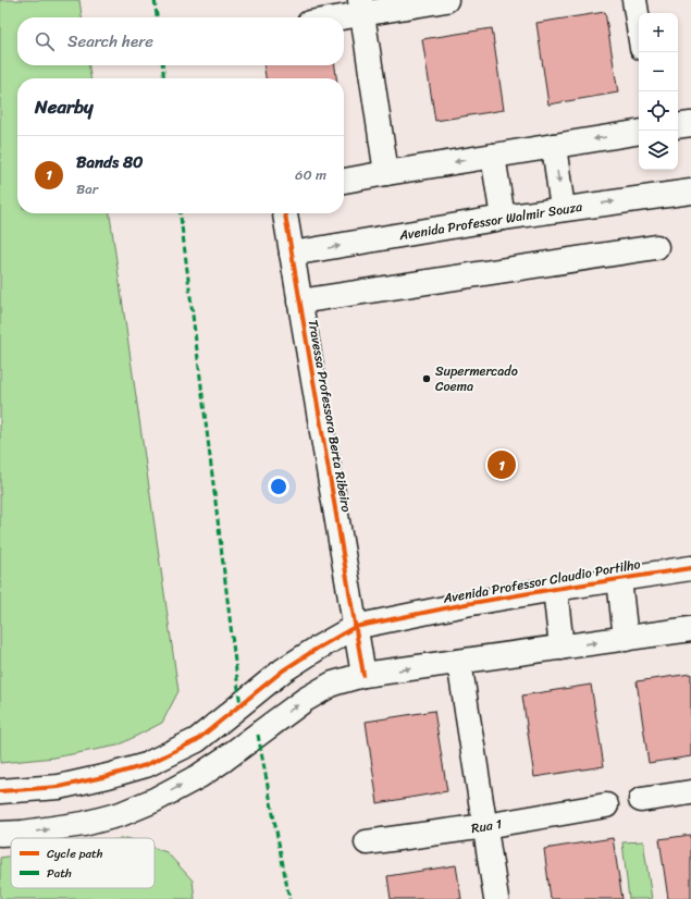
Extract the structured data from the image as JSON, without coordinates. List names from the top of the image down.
{
  "streets": {
    "street": [
      "Avenida Professor Walmir Souza",
      "Travessa Professora Berta Ribeiro",
      "Avenida Professor Claudio Portilho",
      "Rua 1"
    ]
  },
  "crossings": [
    ["Avenida Professor Walmir Souza", "Travessa Professora Berta Ribeiro"],
    ["Travessa Professora Berta Ribeiro", "Avenida Professor Claudio Portilho"]
  ],
  "places": ["Supermercado Coema"],
  "legend": ["Cycle path", "Path"],
  "page": {
    "map_buttons": ["+", "−"],
    "search": "Search here",
    "heading": "Nearby",
    "list": [
      {
        "mark": "1",
        "name": "Bands 80",
        "note": "Bar",
        "value": "60 m"
      }
    ],
    "pins": "1"
  }
}
